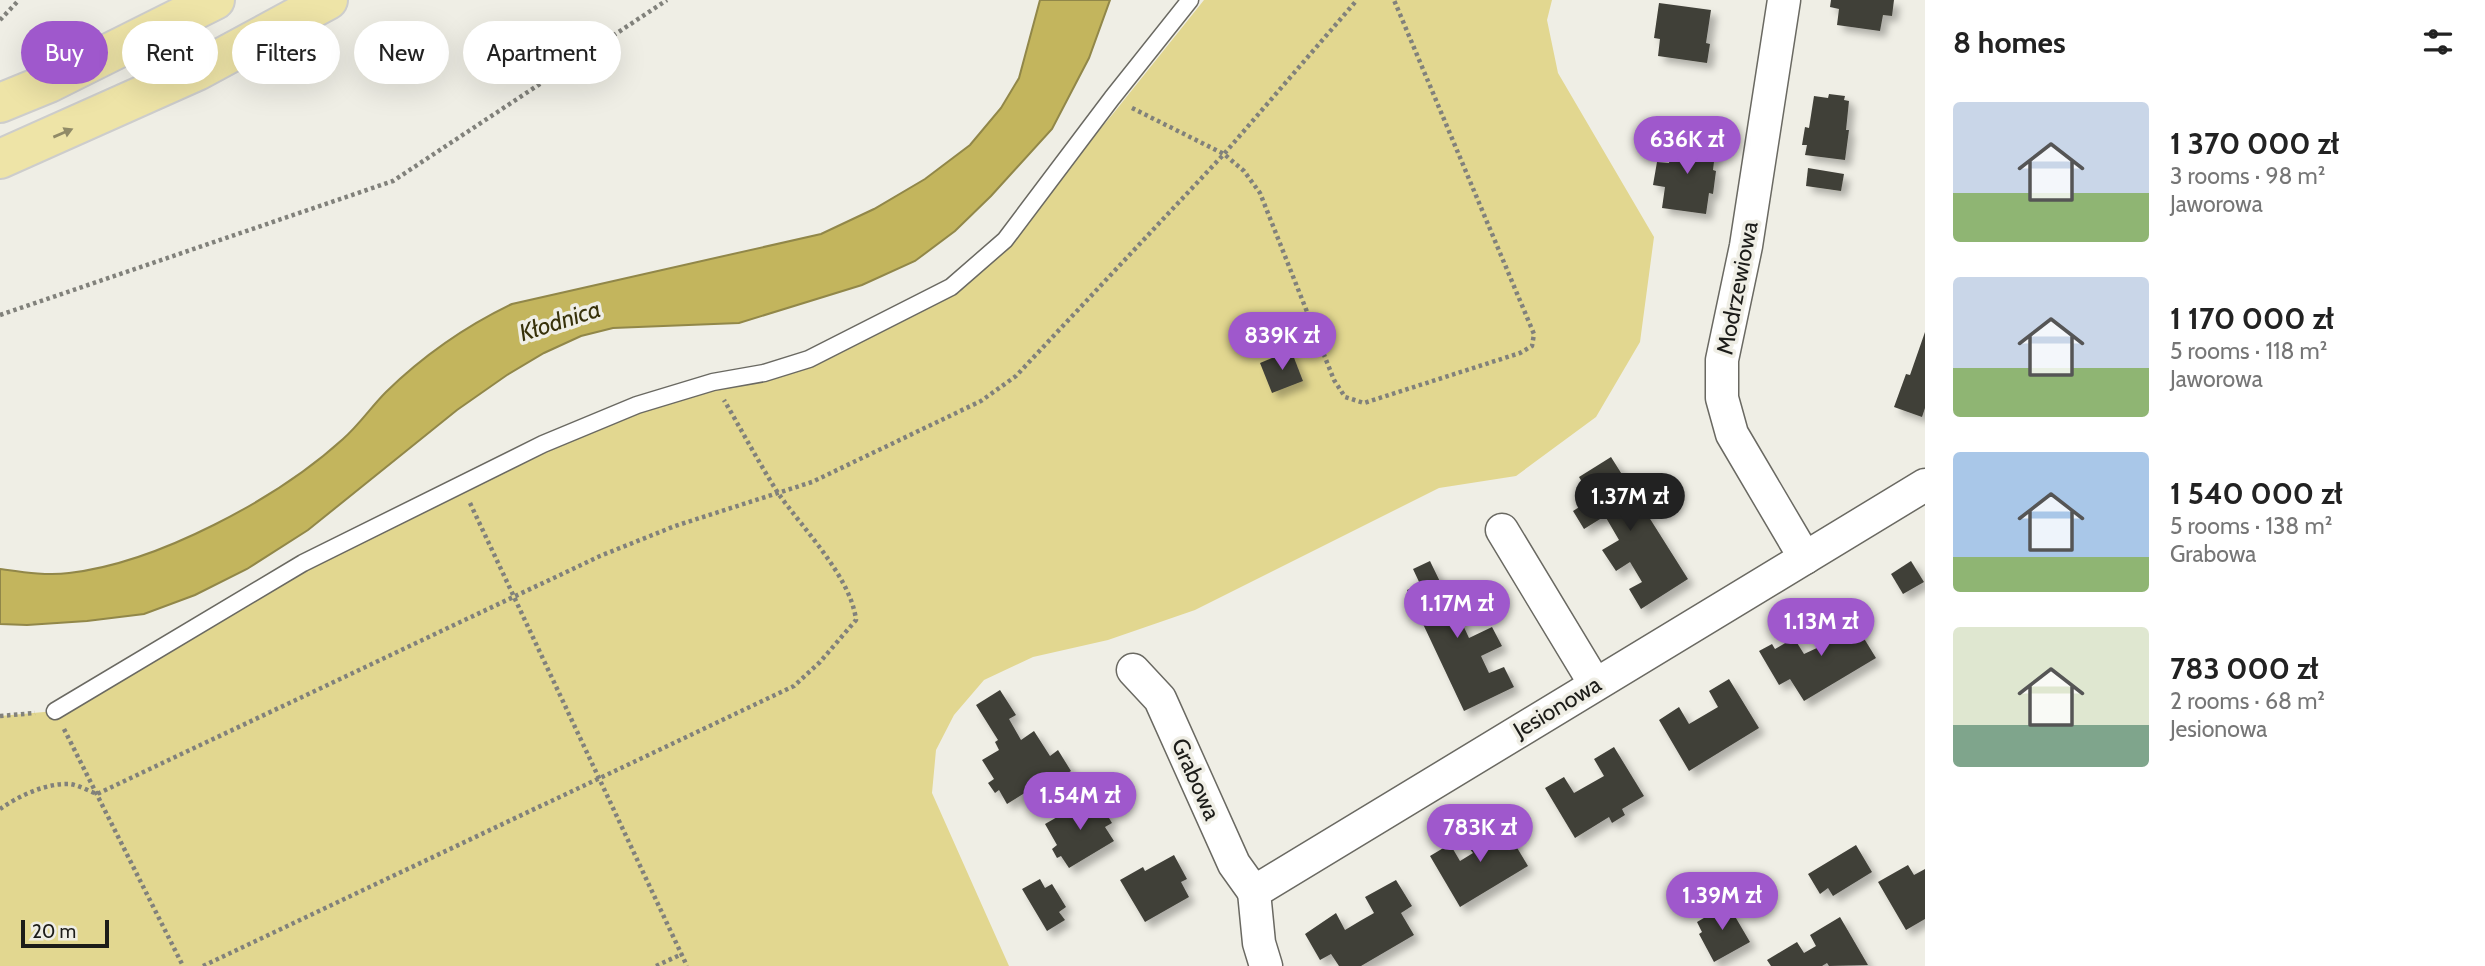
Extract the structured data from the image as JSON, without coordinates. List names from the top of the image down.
{
  "streets": {
    "street": ["Modrzewiowa", "Jesionowa", "Grabowa"]
  },
  "crossings": [
    ["Modrzewiowa", "Jesionowa"],
    ["Jesionowa", "Grabowa"]
  ],
  "water": ["Kłodnica"],
  "scale_bar": "20 m",
  "page": {
    "heading": "8 homes",
    "chip": [
      "Buy",
      "Rent",
      "Filters",
      "New",
      "Apartment"
    ],
    "list": [
      {
        "name": "1 370 000 zł",
        "note": "3 rooms · 98 m² · Jaworowa"
      },
      {
        "name": "1 170 000 zł",
        "note": "5 rooms · 118 m² · Jaworowa"
      },
      {
        "name": "1 540 000 zł",
        "note": "5 rooms · 138 m² · Grabowa"
      },
      {
        "name": "783 000 zł",
        "note": "2 rooms · 68 m² · Jesionowa"
      }
    ],
    "price": [
      "636K zł",
      "839K zł",
      "1.37M zł",
      "1.17M zł",
      "1.13M zł",
      "1.54M zł",
      "783K zł",
      "1.39M zł"
    ],
    "scale": "20 m"
  }
}
